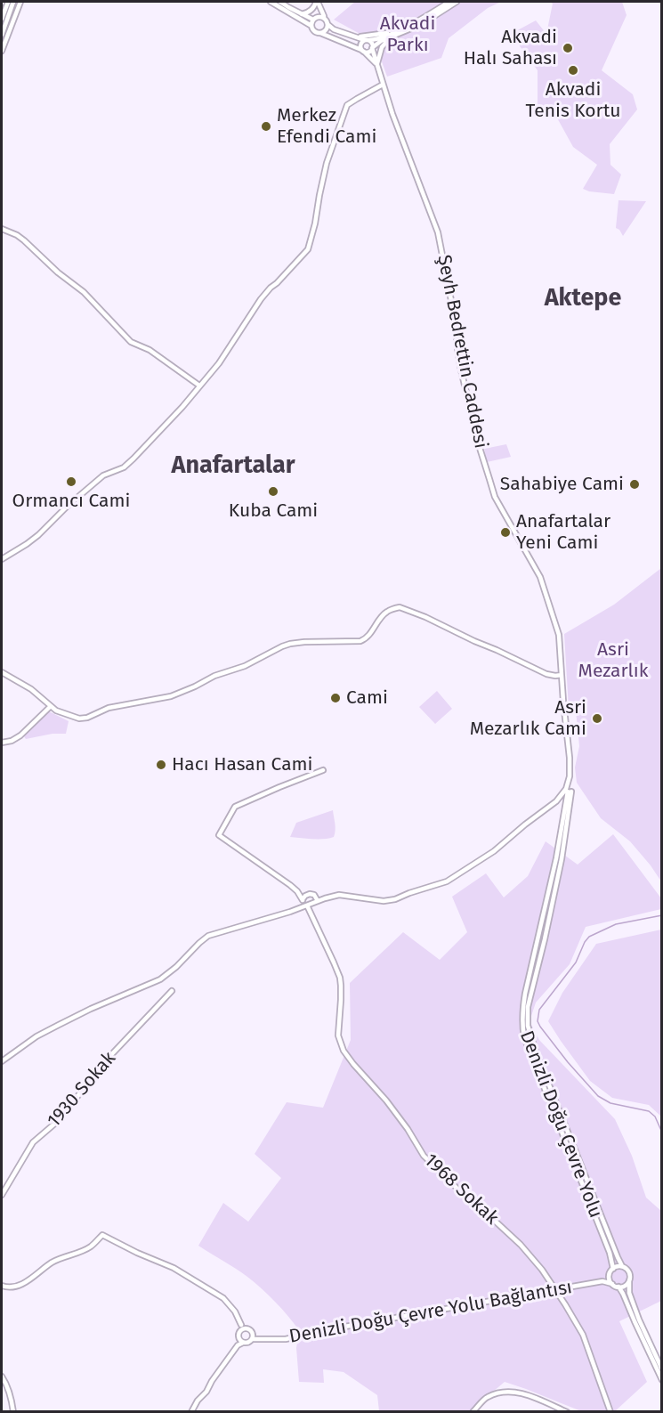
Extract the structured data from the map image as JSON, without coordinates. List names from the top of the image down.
{
  "streets": {
    "street": [
      "Şeyh Bedrettin Caddesi",
      "1930 Sokak",
      "Denizli Doğu Çevre Yolu",
      "1968 Sokak",
      "Denizli Doğu Çevre Yolu Bağlantısı"
    ]
  },
  "crossings": [
    ["Şeyh Bedrettin Caddesi", "Denizli Doğu Çevre Yolu"],
    ["Şeyh Bedrettin Caddesi", "1968 Sokak"],
    ["Denizli Doğu Çevre Yolu", "Denizli Doğu Çevre Yolu Bağlantısı"],
    ["1968 Sokak", "Denizli Doğu Çevre Yolu Bağlantısı"]
  ],
  "districts": ["Aktepe", "Anafartalar"],
  "parks": ["Akvadi Parkı", "Asri Mezarlık"],
  "places": [
    "Akvadi Halı Sahası",
    "Akvadi Tenis Kortu",
    "Merkez Efendi Cami",
    "Ormancı Cami",
    "Sahabiye Cami",
    "Kuba Cami",
    "Anafartalar Yeni Cami",
    "Cami",
    "Asri Mezarlık Cami",
    "Hacı Hasan Cami"
  ]
}
